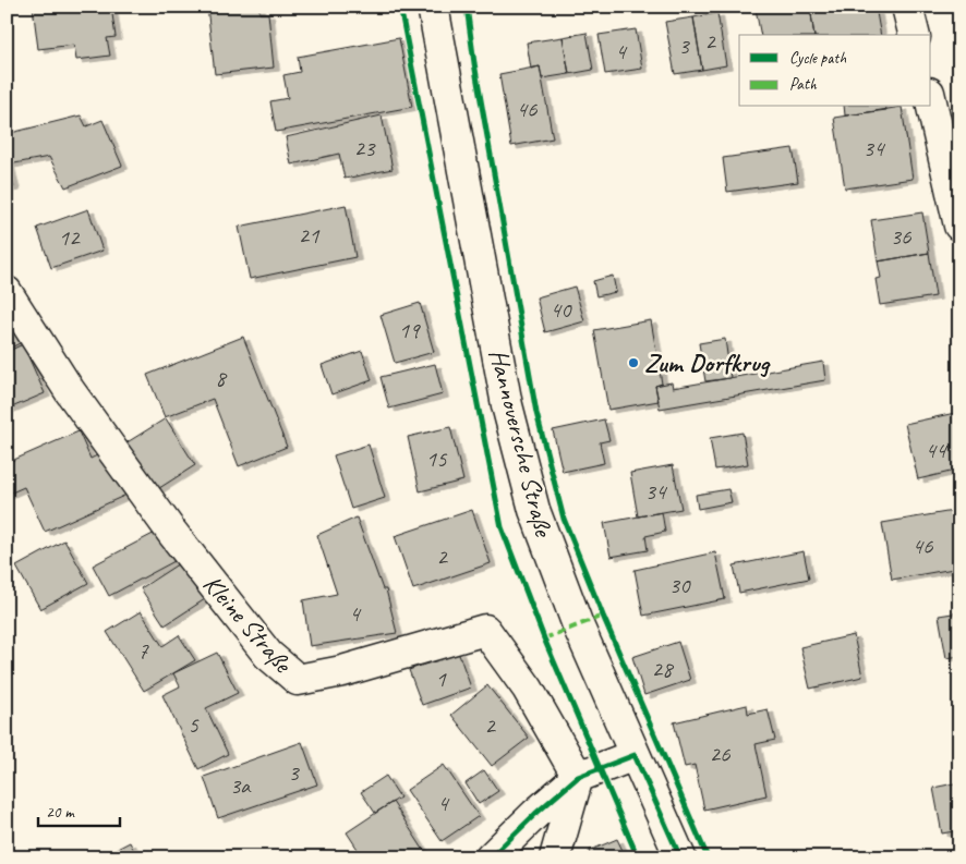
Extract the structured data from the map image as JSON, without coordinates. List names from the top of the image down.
{
  "streets": {
    "street": ["Hannoversche Straße", "Kleine Straße"]
  },
  "places": ["Zum Dorfkrug"],
  "house_numbers": [
    "2",
    "3",
    "4",
    "46",
    "23",
    "34",
    "21",
    "36",
    "12",
    "40",
    "19",
    "8",
    "44",
    "15",
    "34",
    "46",
    "2",
    "30",
    "4",
    "7",
    "28",
    "1",
    "5",
    "2",
    "26",
    "3",
    "3a",
    "4"
  ],
  "legend": ["Cycle path", "Path"],
  "scale_bar": "20 m"
}
